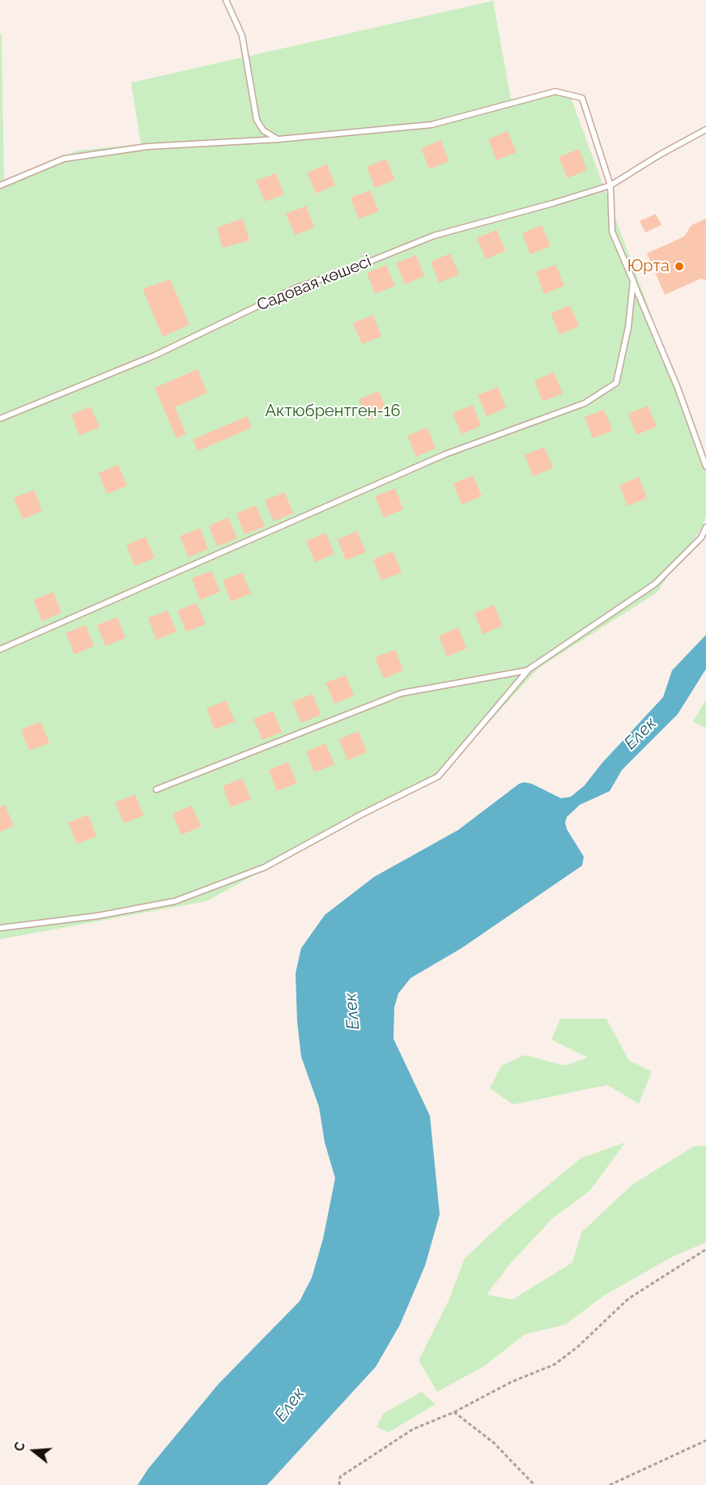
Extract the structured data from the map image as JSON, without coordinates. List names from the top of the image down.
{
  "streets": {
    "lane": ["Садовая көшесі"]
  },
  "water": ["Елек"],
  "parks": ["Актюбрентген-16"],
  "places": ["Юрта"],
  "north": "left"
}
